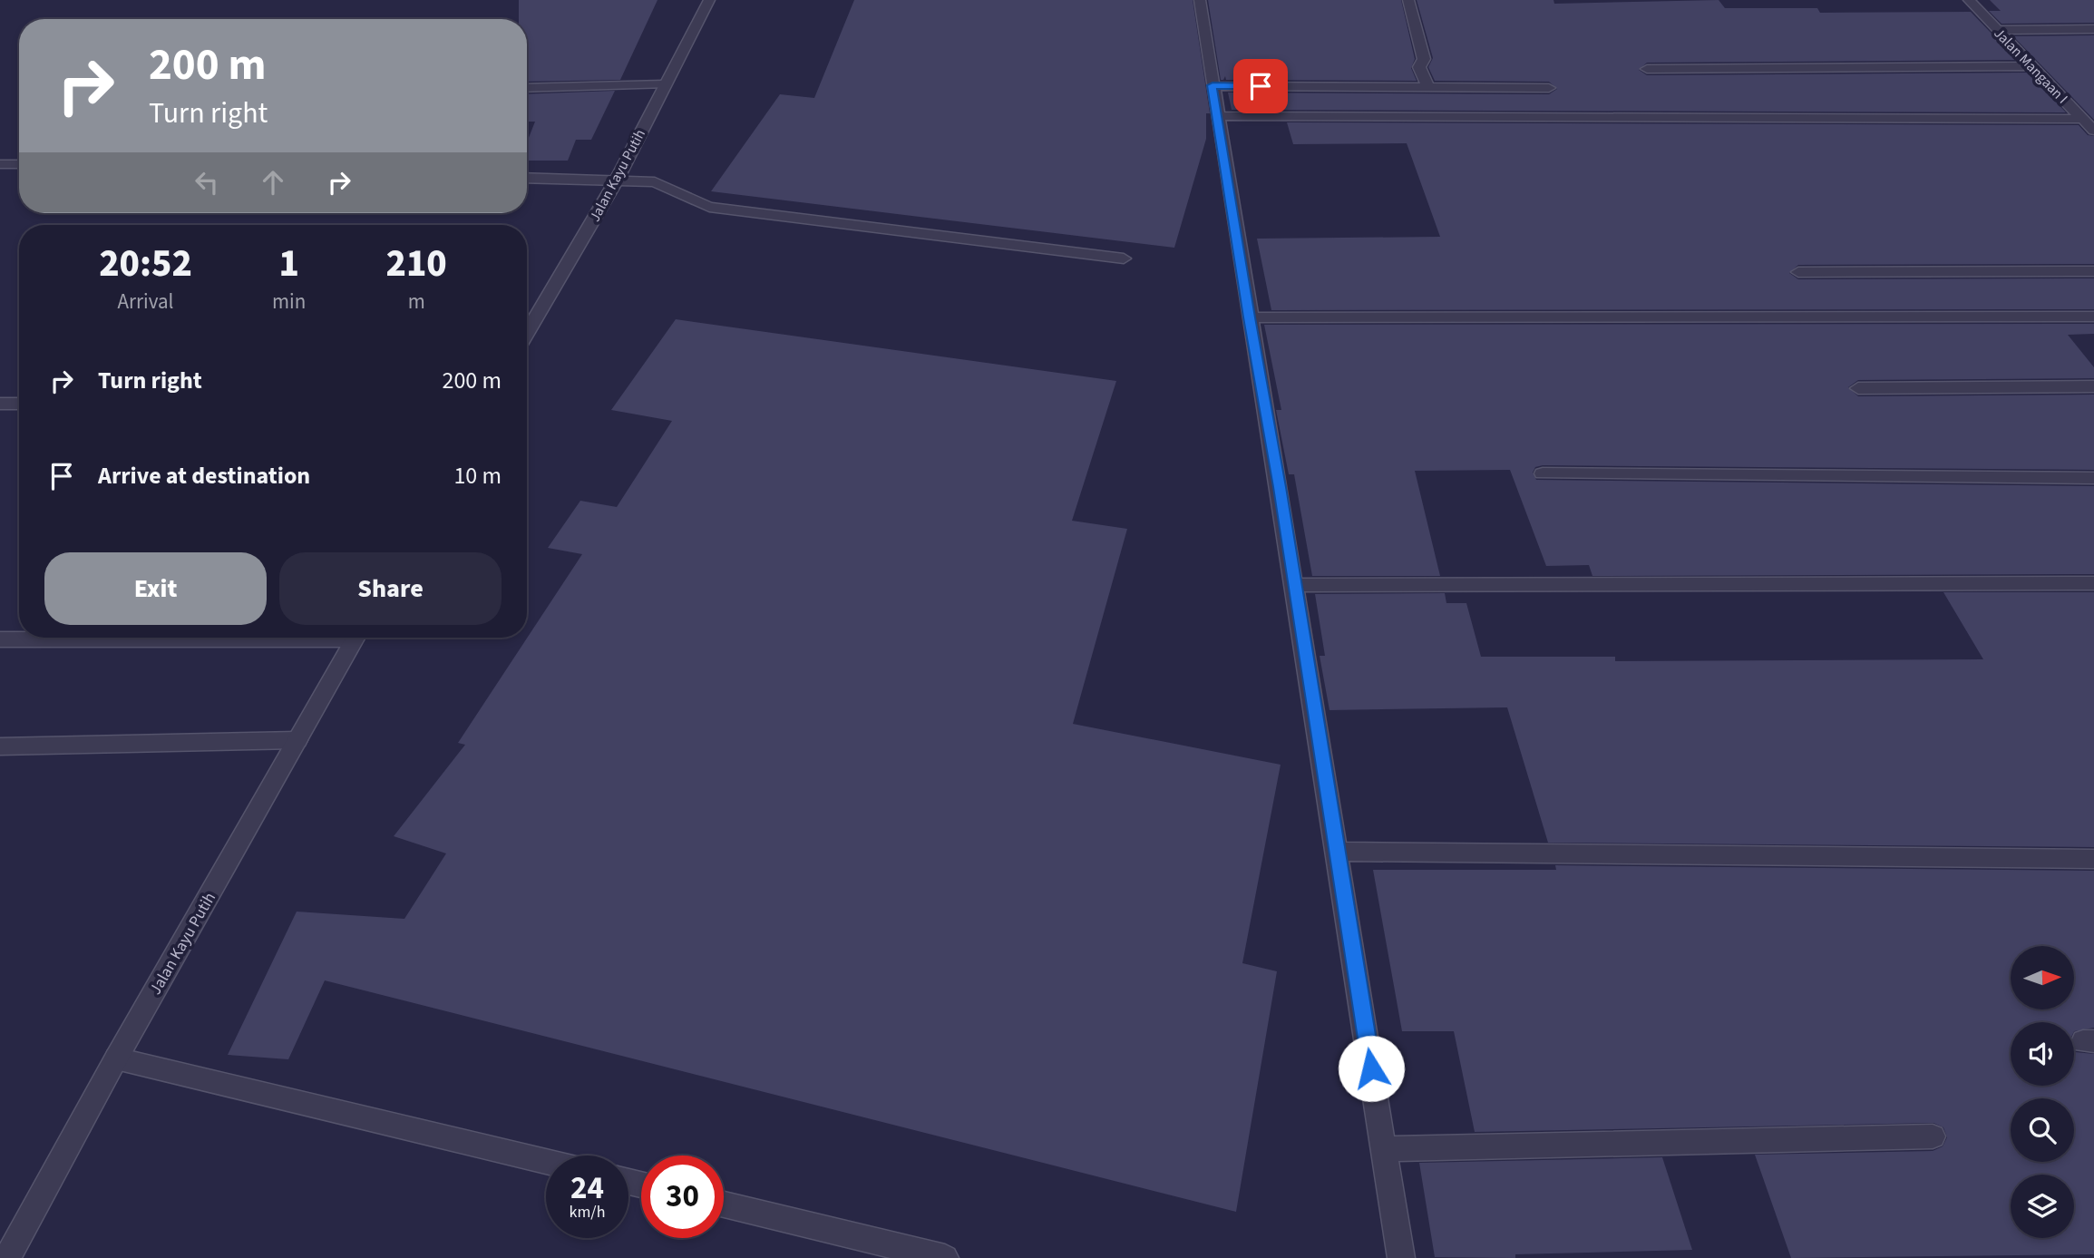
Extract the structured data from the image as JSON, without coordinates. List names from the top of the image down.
{
  "streets": {
    "street": ["Jalan Mangaan I", "Jalan Kayu Putih"]
  },
  "north": "right",
  "page": {
    "turn": ["200 m", "Turn right"],
    "eta": [
      "20:52",
      "Arrival",
      "1",
      "min",
      "210",
      "m"
    ],
    "list": [
      {
        "name": "Turn right",
        "value": "200 m"
      },
      {
        "name": "Arrive at destination",
        "value": "10 m"
      }
    ],
    "buttons": ["Exit", "Share"],
    "speed": "24 km/h",
    "limit": "30"
  }
}
